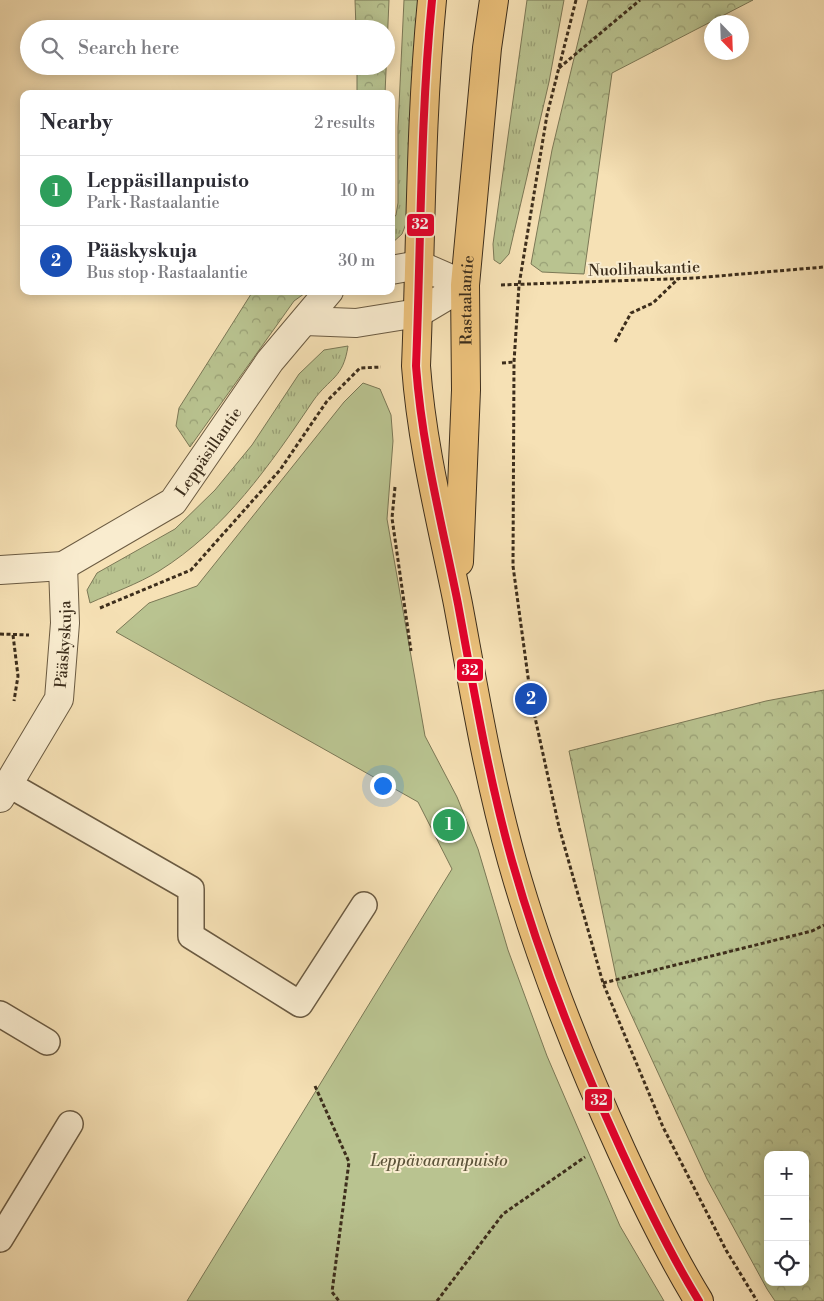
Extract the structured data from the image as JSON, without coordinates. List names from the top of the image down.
{
  "streets": {
    "main road": ["Rastaalantie"],
    "street": ["Leppäsillantie", "Pääskyskuja"],
    "path": ["Nuolihaukantie"]
  },
  "crossings": [
    ["Nuolihaukantie", "Rastaalantie"],
    ["Leppäsillantie", "Pääskyskuja"]
  ],
  "parks": ["Leppävaaranpuisto"],
  "lines": ["transit line 32"],
  "north": "bottom right",
  "page": {
    "search": "Search here",
    "heading": ["Nearby", "2 results"],
    "list": [
      {
        "mark": "1",
        "name": "Leppäsillanpuisto",
        "note": "Park · Rastaalantie",
        "value": "10 m"
      },
      {
        "mark": "2",
        "name": "Pääskyskuja",
        "note": "Bus stop · Rastaalantie",
        "value": "30 m"
      }
    ],
    "pins": ["2", "1"],
    "map_buttons": ["+", "−"]
  }
}
